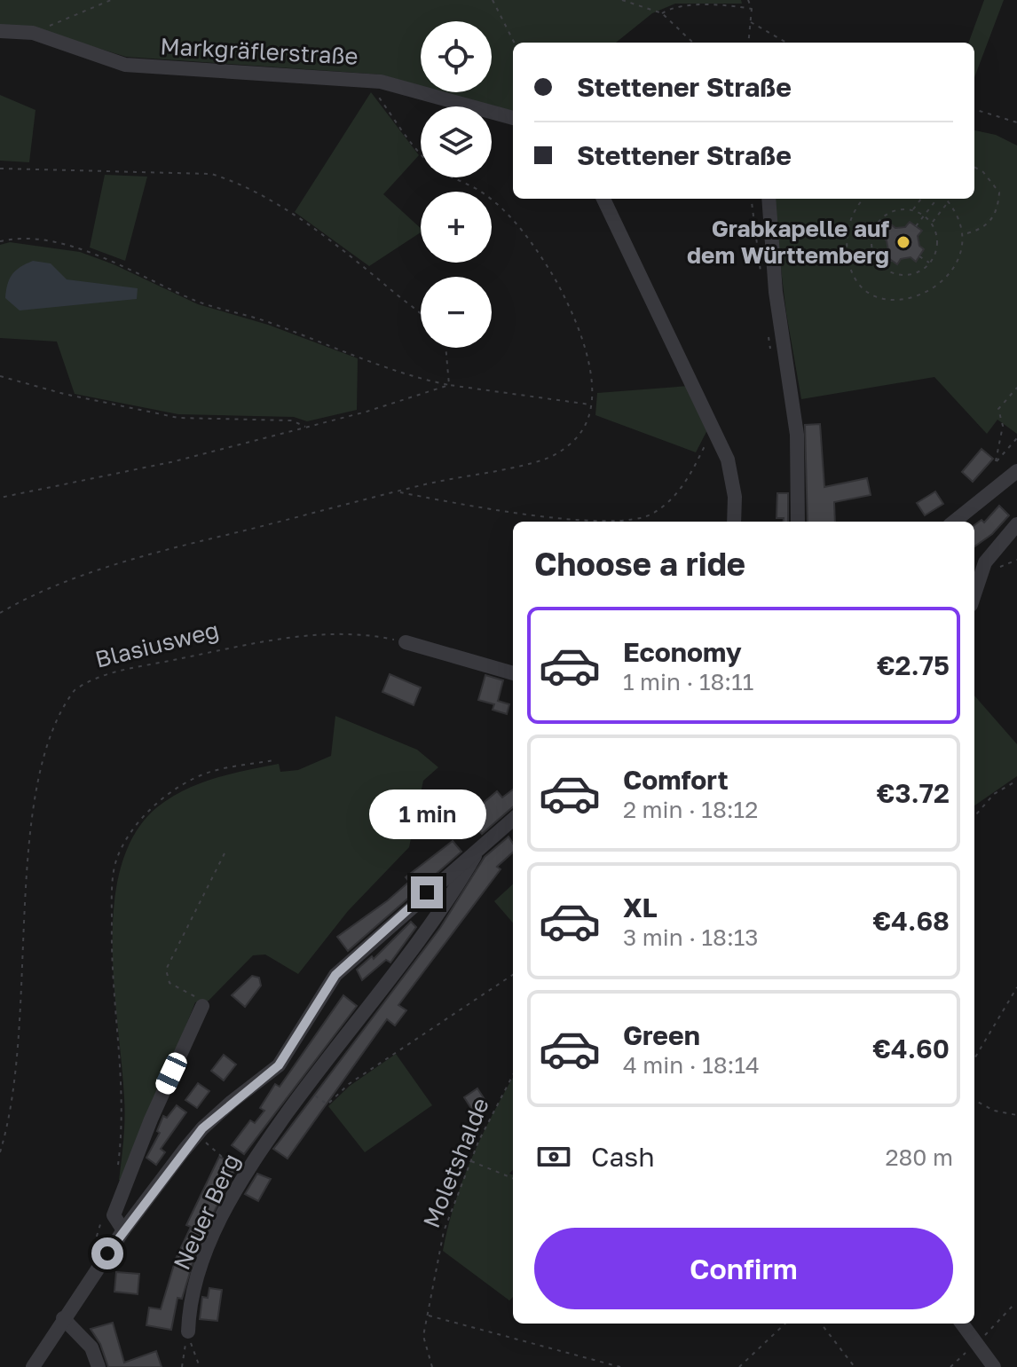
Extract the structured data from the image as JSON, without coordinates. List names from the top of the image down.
{
  "streets": {
    "street": ["Markgräflerstraße", "Neuer Berg"],
    "path": ["Blasiusweg", "Moletshalde"]
  },
  "places": ["Grabkapelle auf dem Württemberg"],
  "page": {
    "map_buttons": ["+", "−"],
    "banner": ["Stettener Straße", "Stettener Straße"],
    "heading": "Choose a ride",
    "list": [
      {
        "name": "Economy",
        "note": "1 min · 18:11",
        "value": "€2.75"
      },
      {
        "name": "Comfort",
        "note": "2 min · 18:12",
        "value": "€3.72"
      },
      {
        "name": "XL",
        "note": "3 min · 18:13",
        "value": "€4.68"
      },
      {
        "name": "Green",
        "note": "4 min · 18:14",
        "value": "€4.60"
      }
    ],
    "bubble": "1 min",
    "pay": ["Cash", "280 m"],
    "buttons": "Confirm"
  }
}
